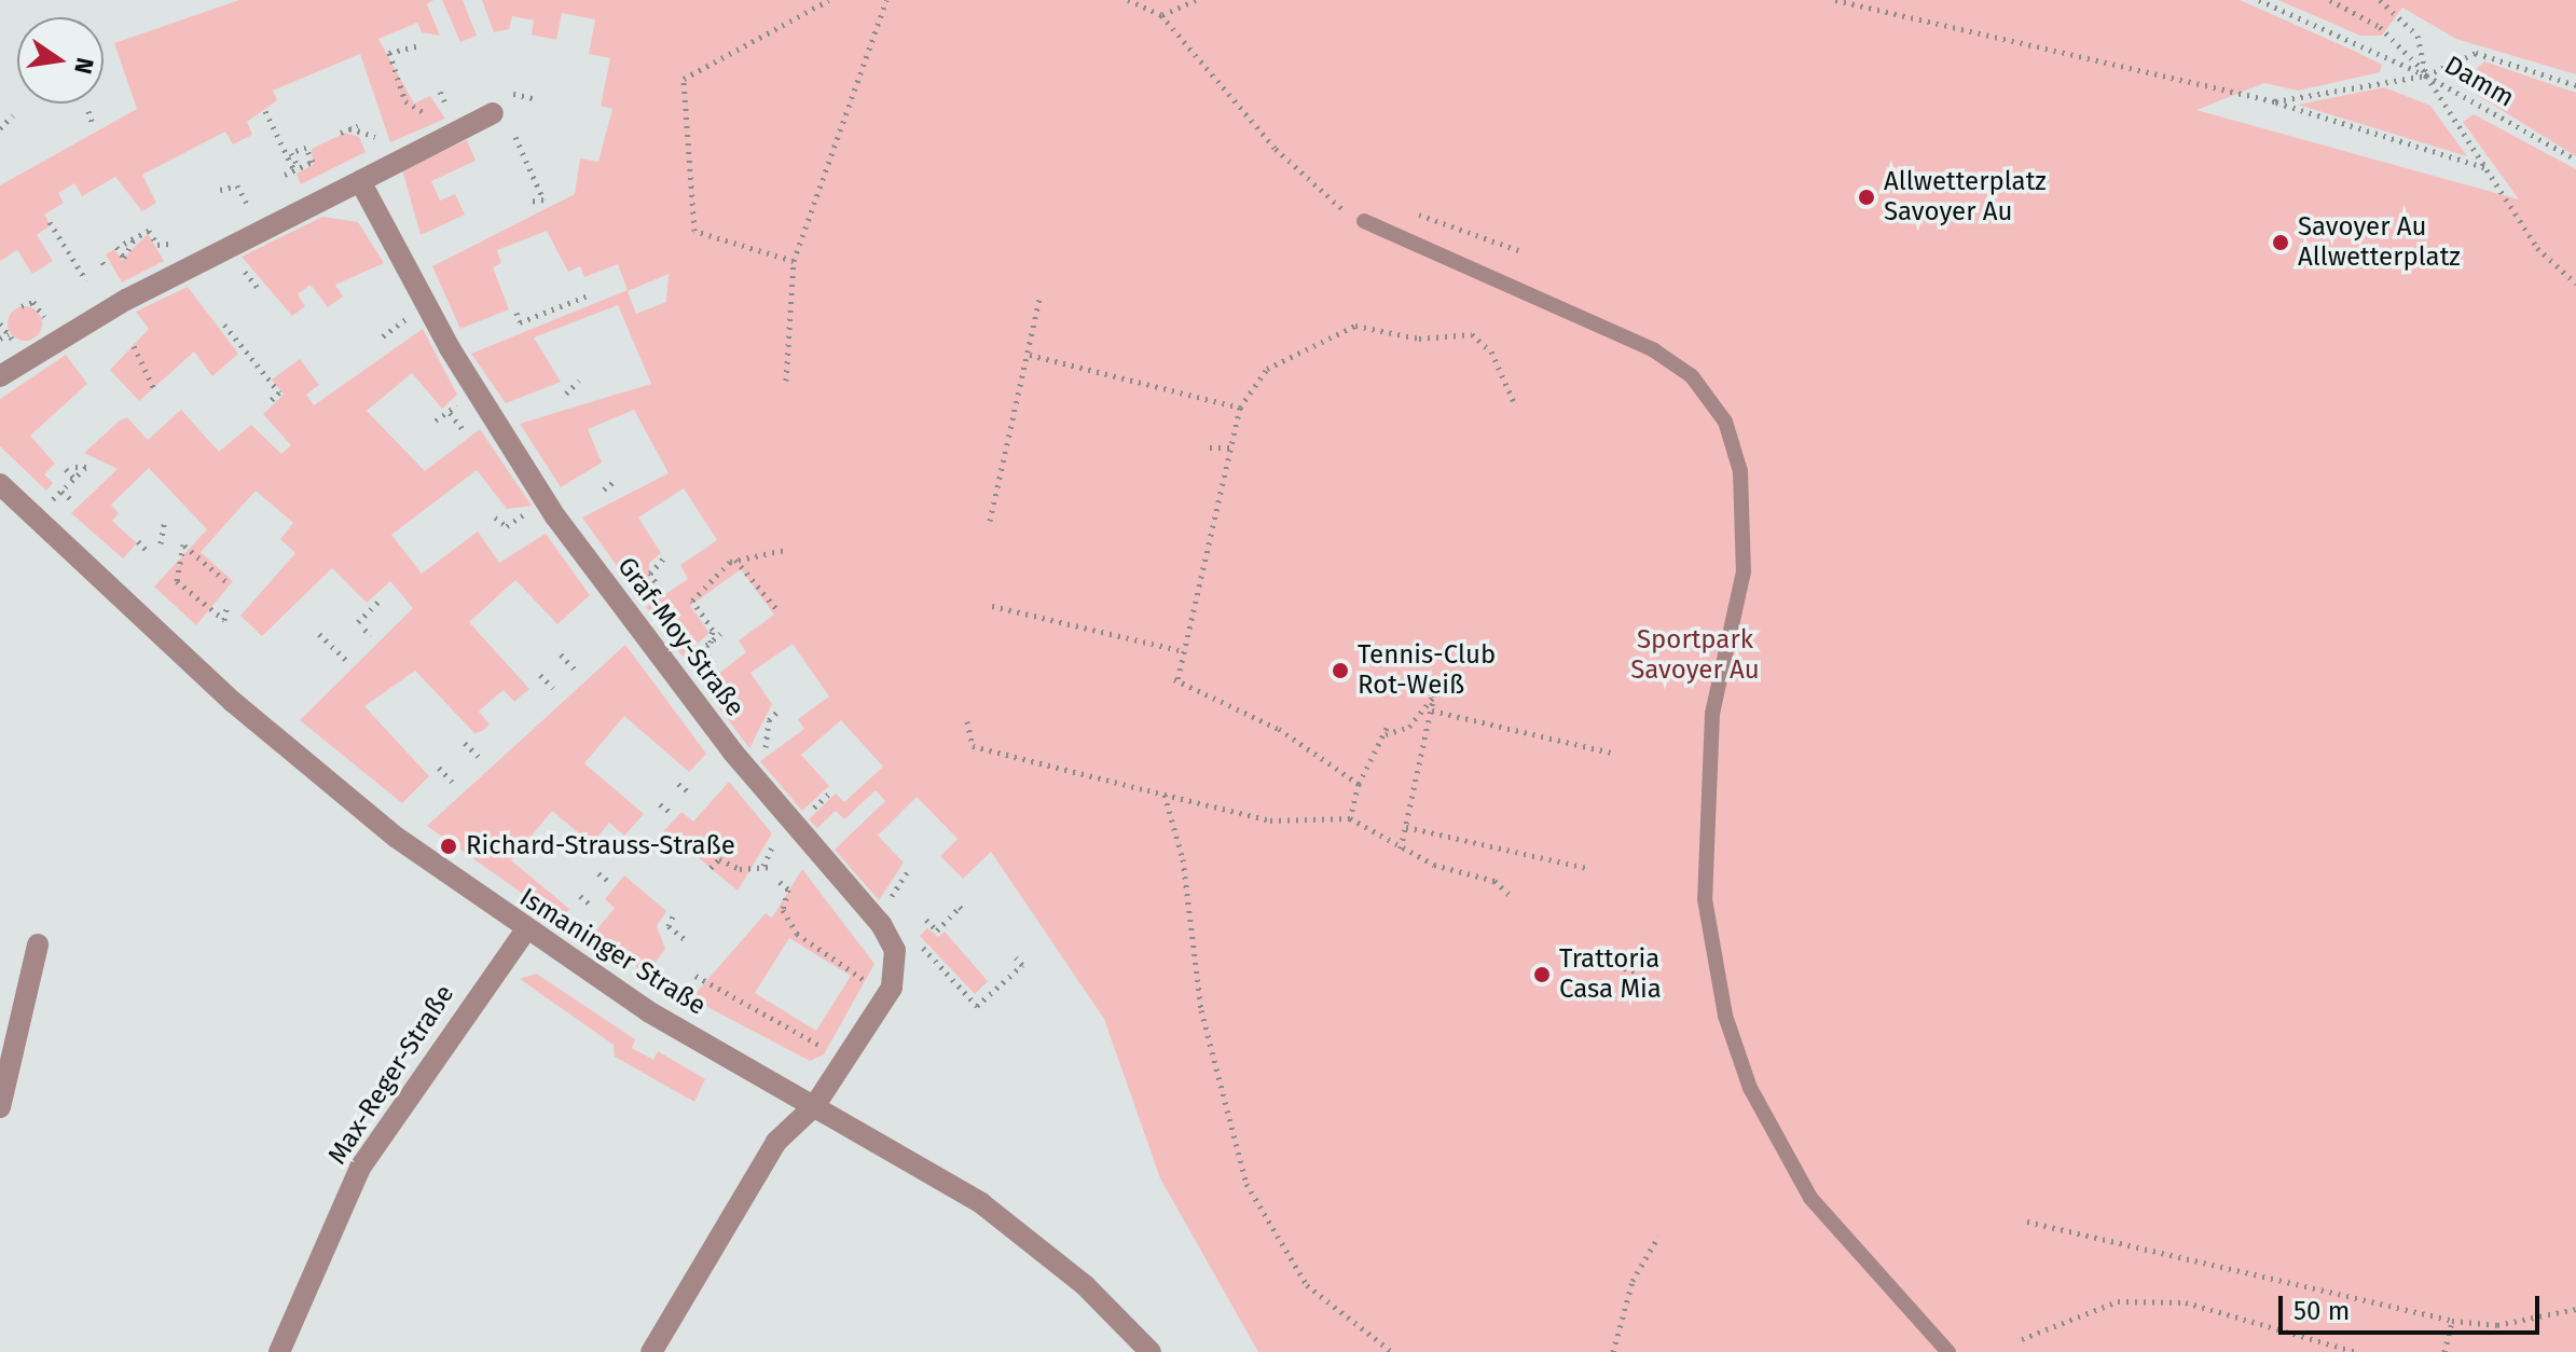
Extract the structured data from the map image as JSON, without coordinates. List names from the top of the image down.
{
  "streets": {
    "street": ["Graf-Moy-Straße", "Ismaninger Straße", "Max-Reger-Straße"],
    "path": ["Damm"]
  },
  "crossings": [
    ["Graf-Moy-Straße", "Ismaninger Straße"],
    ["Ismaninger Straße", "Max-Reger-Straße"]
  ],
  "parks": ["Sportpark Savoyer Au"],
  "places": [
    "Allwetterplatz Savoyer Au",
    "Savoyer Au Allwetterplatz",
    "Tennis-Club Rot-Weiß",
    "Richard-Strauss-Straße",
    "Trattoria Casa Mia"
  ],
  "scale_bar": "50 m",
  "north": "right"
}
